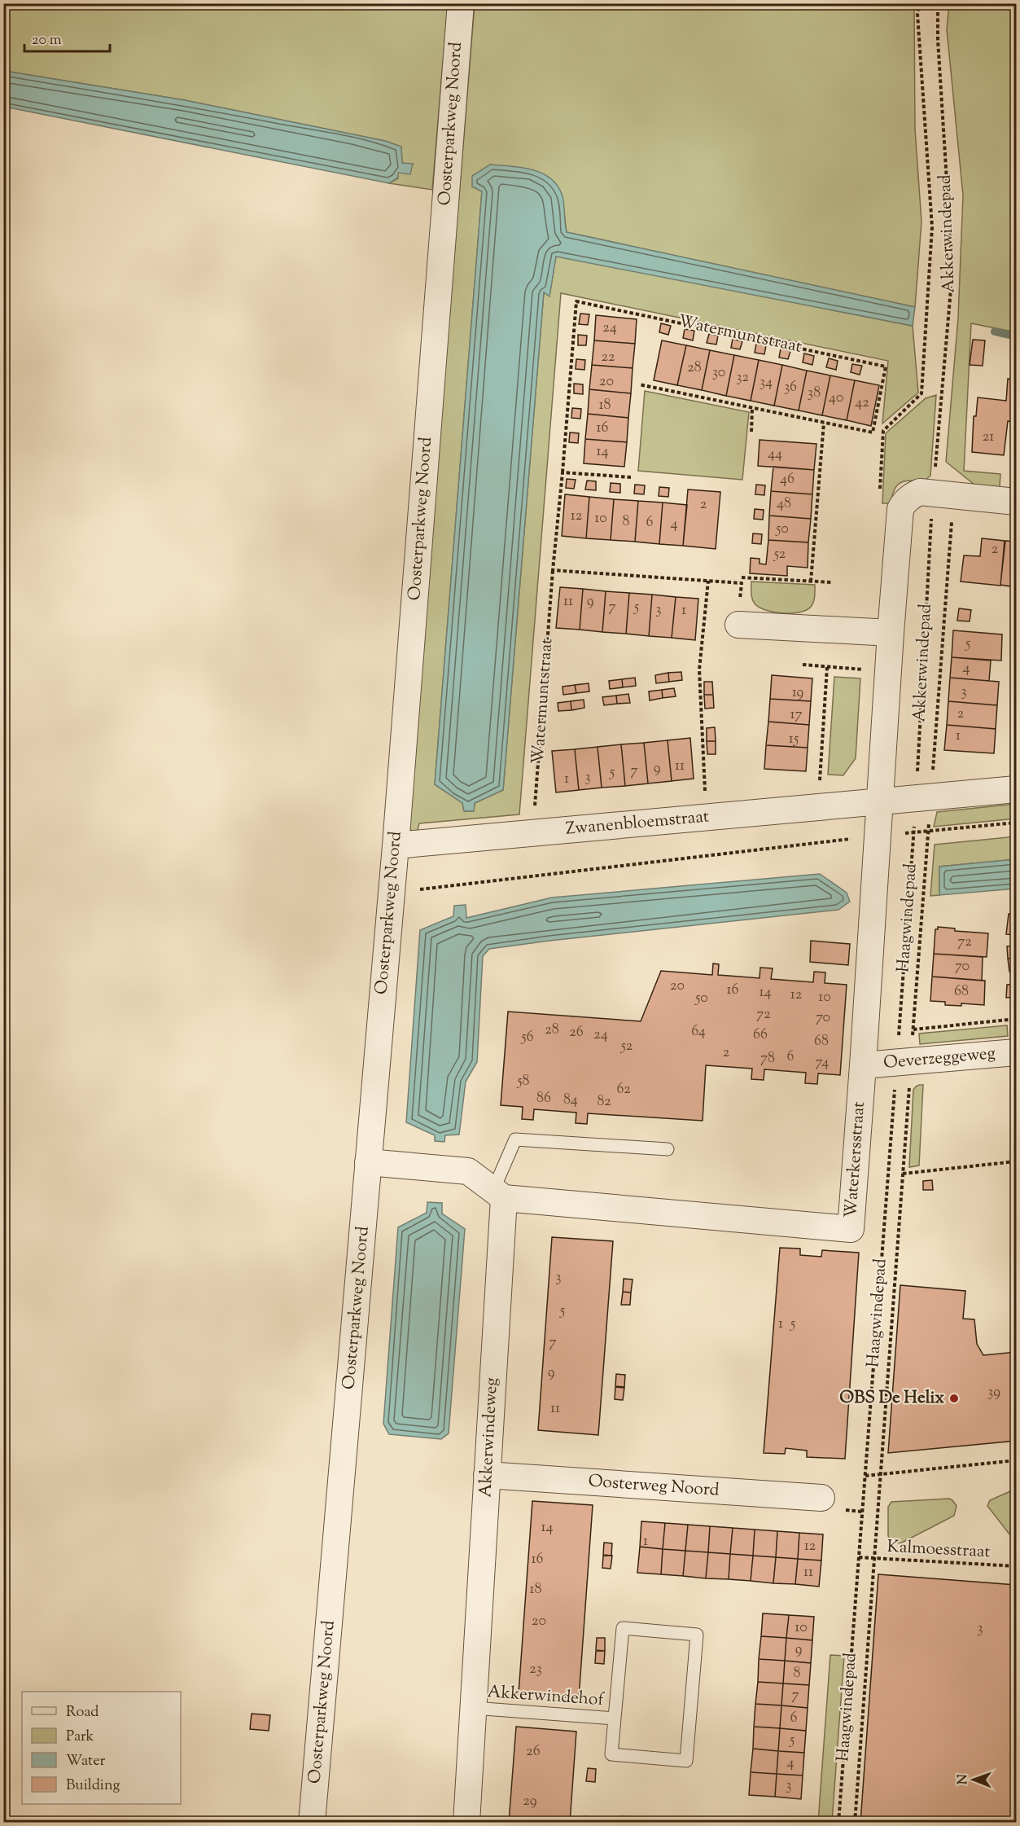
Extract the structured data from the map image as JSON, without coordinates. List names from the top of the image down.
{
  "streets": {
    "street": [
      "Oosterparkweg Noord",
      "Akkerwindepad",
      "Zwanenbloemstraat",
      "Oeverzeggeweg",
      "Waterkersstraat",
      "Akkerwindeweg",
      "Oosterweg Noord"
    ],
    "lane": ["Akkerwindehof"],
    "path": ["Watermuntstraat", "Haagwindepad", "Kalmoesstraat"]
  },
  "crossings": [
    ["Oosterparkweg Noord", "Zwanenbloemstraat"],
    ["Akkerwindepad", "Zwanenbloemstraat"],
    ["Akkerwindepad", "Haagwindepad"],
    ["Watermuntstraat", "Zwanenbloemstraat"],
    ["Zwanenbloemstraat", "Waterkersstraat"],
    ["Haagwindepad", "Oeverzeggeweg"],
    ["Haagwindepad", "Kalmoesstraat"],
    ["Oeverzeggeweg", "Waterkersstraat"],
    ["Waterkersstraat", "Akkerwindeweg"],
    ["Akkerwindeweg", "Oosterweg Noord"],
    ["Akkerwindeweg", "Akkerwindehof"]
  ],
  "places": ["OBS De Helix"],
  "house_numbers": [
    "24",
    "22",
    "28",
    "30",
    "32",
    "20",
    "34",
    "36",
    "38",
    "40",
    "42",
    "18",
    "16",
    "21",
    "14",
    "44",
    "46",
    "48",
    "2",
    "12",
    "10",
    "8",
    "6",
    "4",
    "50",
    "2",
    "52",
    "11",
    "9",
    "7",
    "5",
    "3",
    "1",
    "5",
    "4",
    "3",
    "19",
    "2",
    "17",
    "1",
    "15",
    "11",
    "9",
    "7",
    "5",
    "3",
    "1",
    "72",
    "70",
    "20",
    "16",
    "68",
    "14",
    "12",
    "10",
    "50",
    "72",
    "70",
    "28",
    "64",
    "26",
    "24",
    "66",
    "56",
    "68",
    "52",
    "2",
    "6",
    "78",
    "74",
    "58",
    "62",
    "86",
    "84",
    "82",
    "3",
    "5",
    "1",
    "5",
    "7",
    "9",
    "39",
    "11",
    "14",
    "1",
    "12",
    "16",
    "11",
    "18",
    "20",
    "10",
    "3",
    "9",
    "23",
    "8",
    "7",
    "6",
    "5",
    "26",
    "4",
    "3",
    "29"
  ],
  "legend": [
    "Road",
    "Park",
    "Water",
    "Building"
  ],
  "scale_bar": "20 m",
  "north": "left"
}
